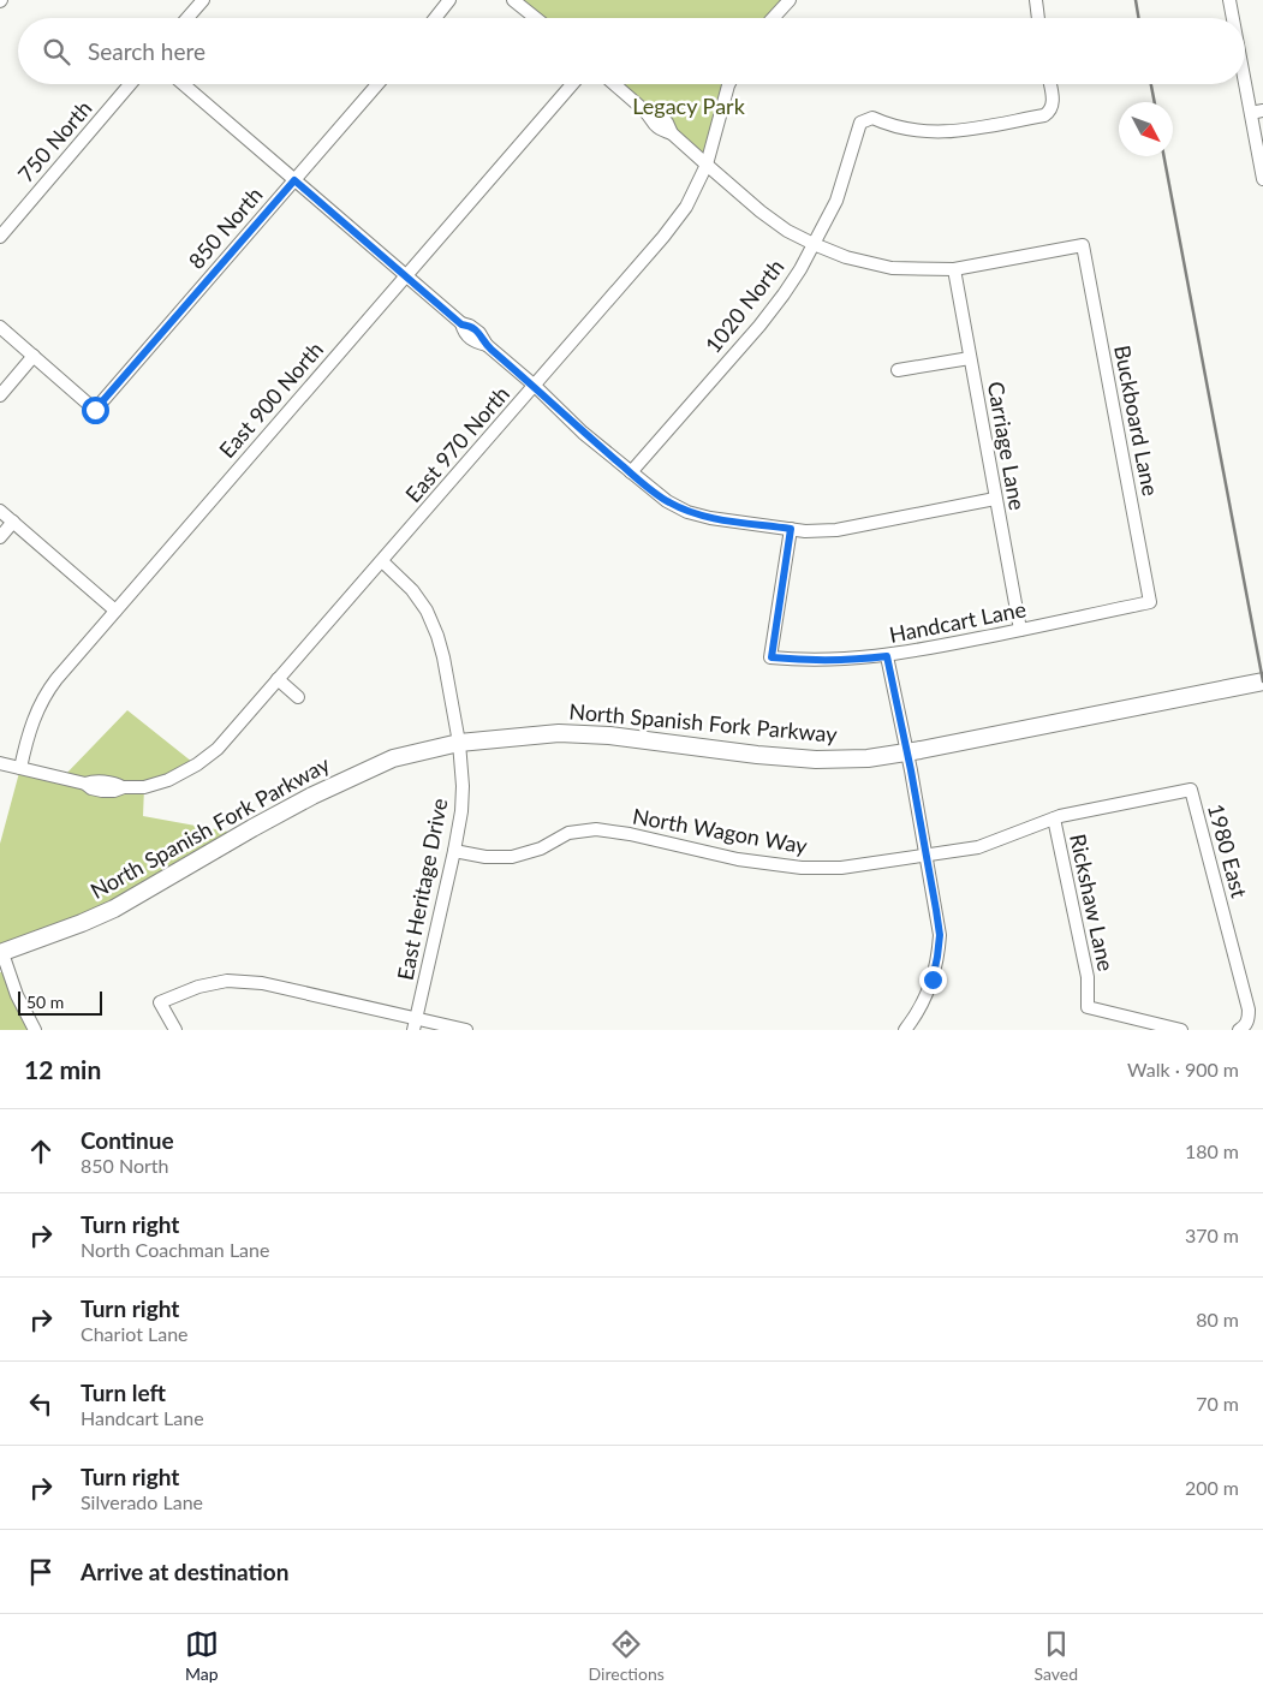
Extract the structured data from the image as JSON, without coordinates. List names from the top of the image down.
{
  "streets": {
    "street": [
      "750 North",
      "850 North",
      "1020 North",
      "East 900 North",
      "Buckboard Lane",
      "East 970 North",
      "Carriage Lane",
      "Handcart Lane",
      "North Spanish Fork Parkway",
      "North Wagon Way",
      "1980 East",
      "East Heritage Drive",
      "Rickshaw Lane"
    ]
  },
  "crossings": [
    ["East 900 North", "East 970 North"],
    ["Buckboard Lane", "Carriage Lane"],
    ["Buckboard Lane", "Handcart Lane"],
    ["East 970 North", "East Heritage Drive"],
    ["Carriage Lane", "Handcart Lane"],
    ["North Spanish Fork Parkway", "East Heritage Drive"],
    ["North Wagon Way", "1980 East"],
    ["North Wagon Way", "East Heritage Drive"],
    ["North Wagon Way", "Rickshaw Lane"]
  ],
  "parks": ["Legacy Park"],
  "scale_bar": "50 m",
  "north": "bottom right",
  "page": {
    "search": "Search here",
    "scale": "50 m",
    "heading": ["12 min", "Walk · 900 m"],
    "list": [
      ["Continue", "850 North", "180 m"],
      ["Turn right", "North Coachman Lane", "370 m"],
      ["Turn right", "Chariot Lane", "80 m"],
      ["Turn left", "Handcart Lane", "70 m"],
      ["Turn right", "Silverado Lane", "200 m"],
      "Arrive at destination"
    ],
    "nav": ["Map", "Directions", "Saved"]
  }
}
